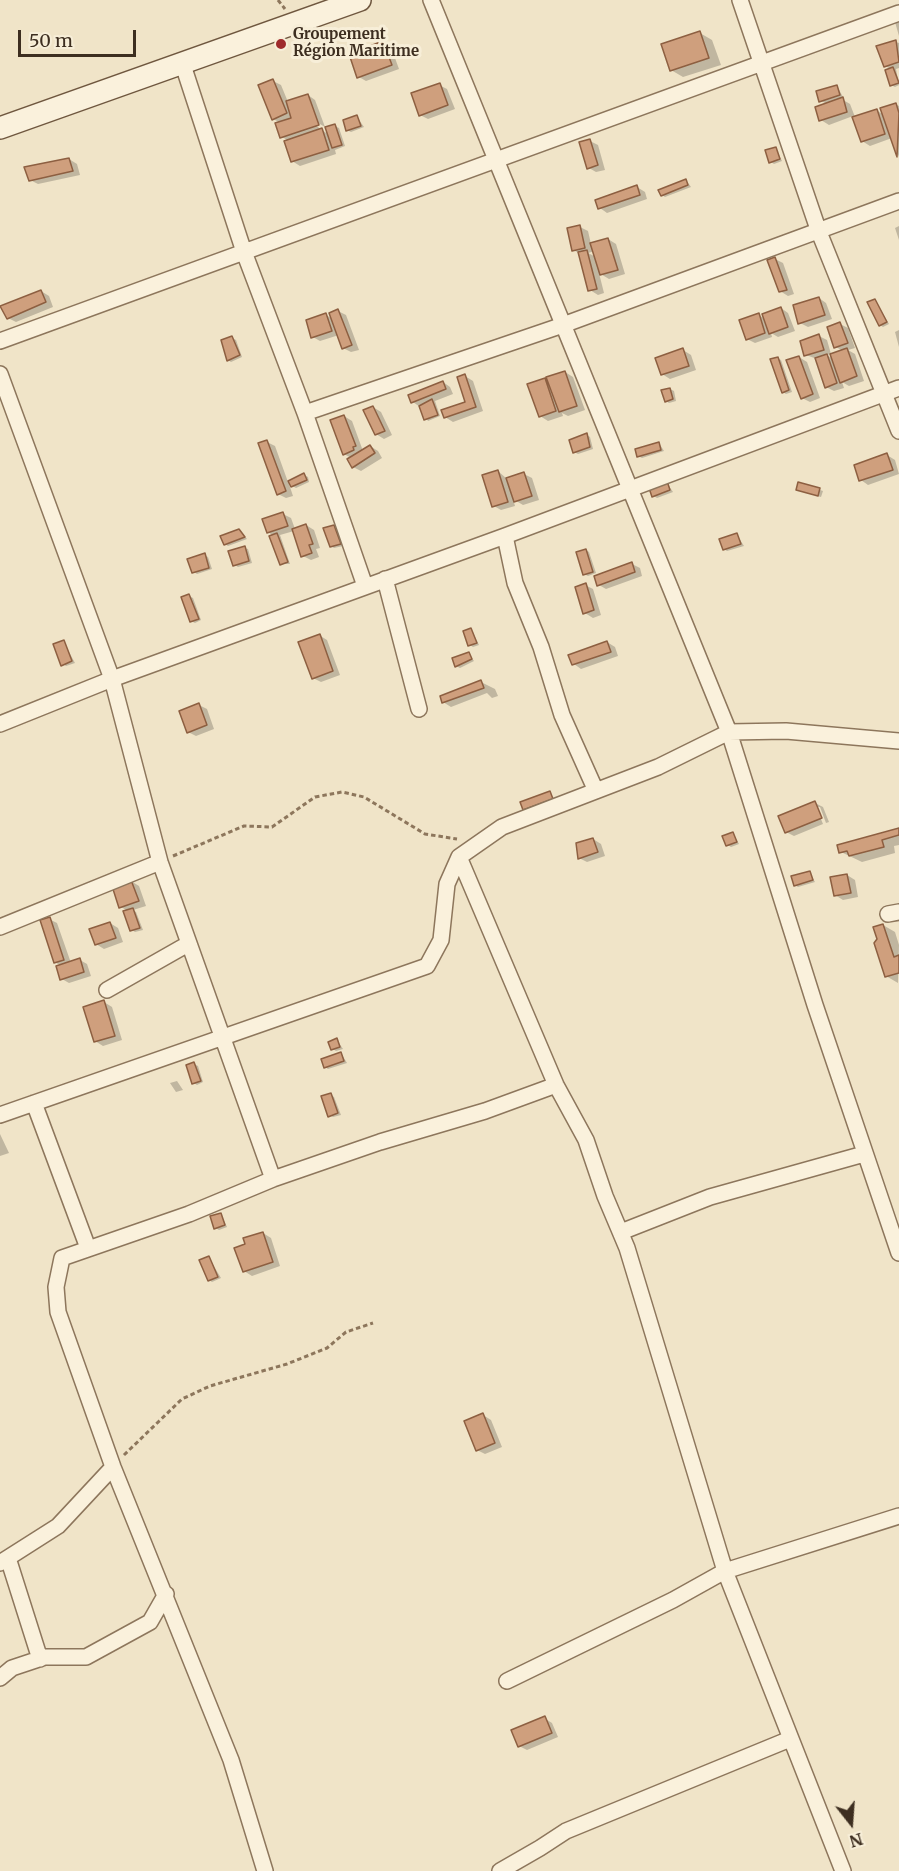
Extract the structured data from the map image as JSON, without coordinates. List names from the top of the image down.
{
  "places": ["Groupement Région Maritime"],
  "scale_bar": "50 m",
  "north": "bottom"
}
